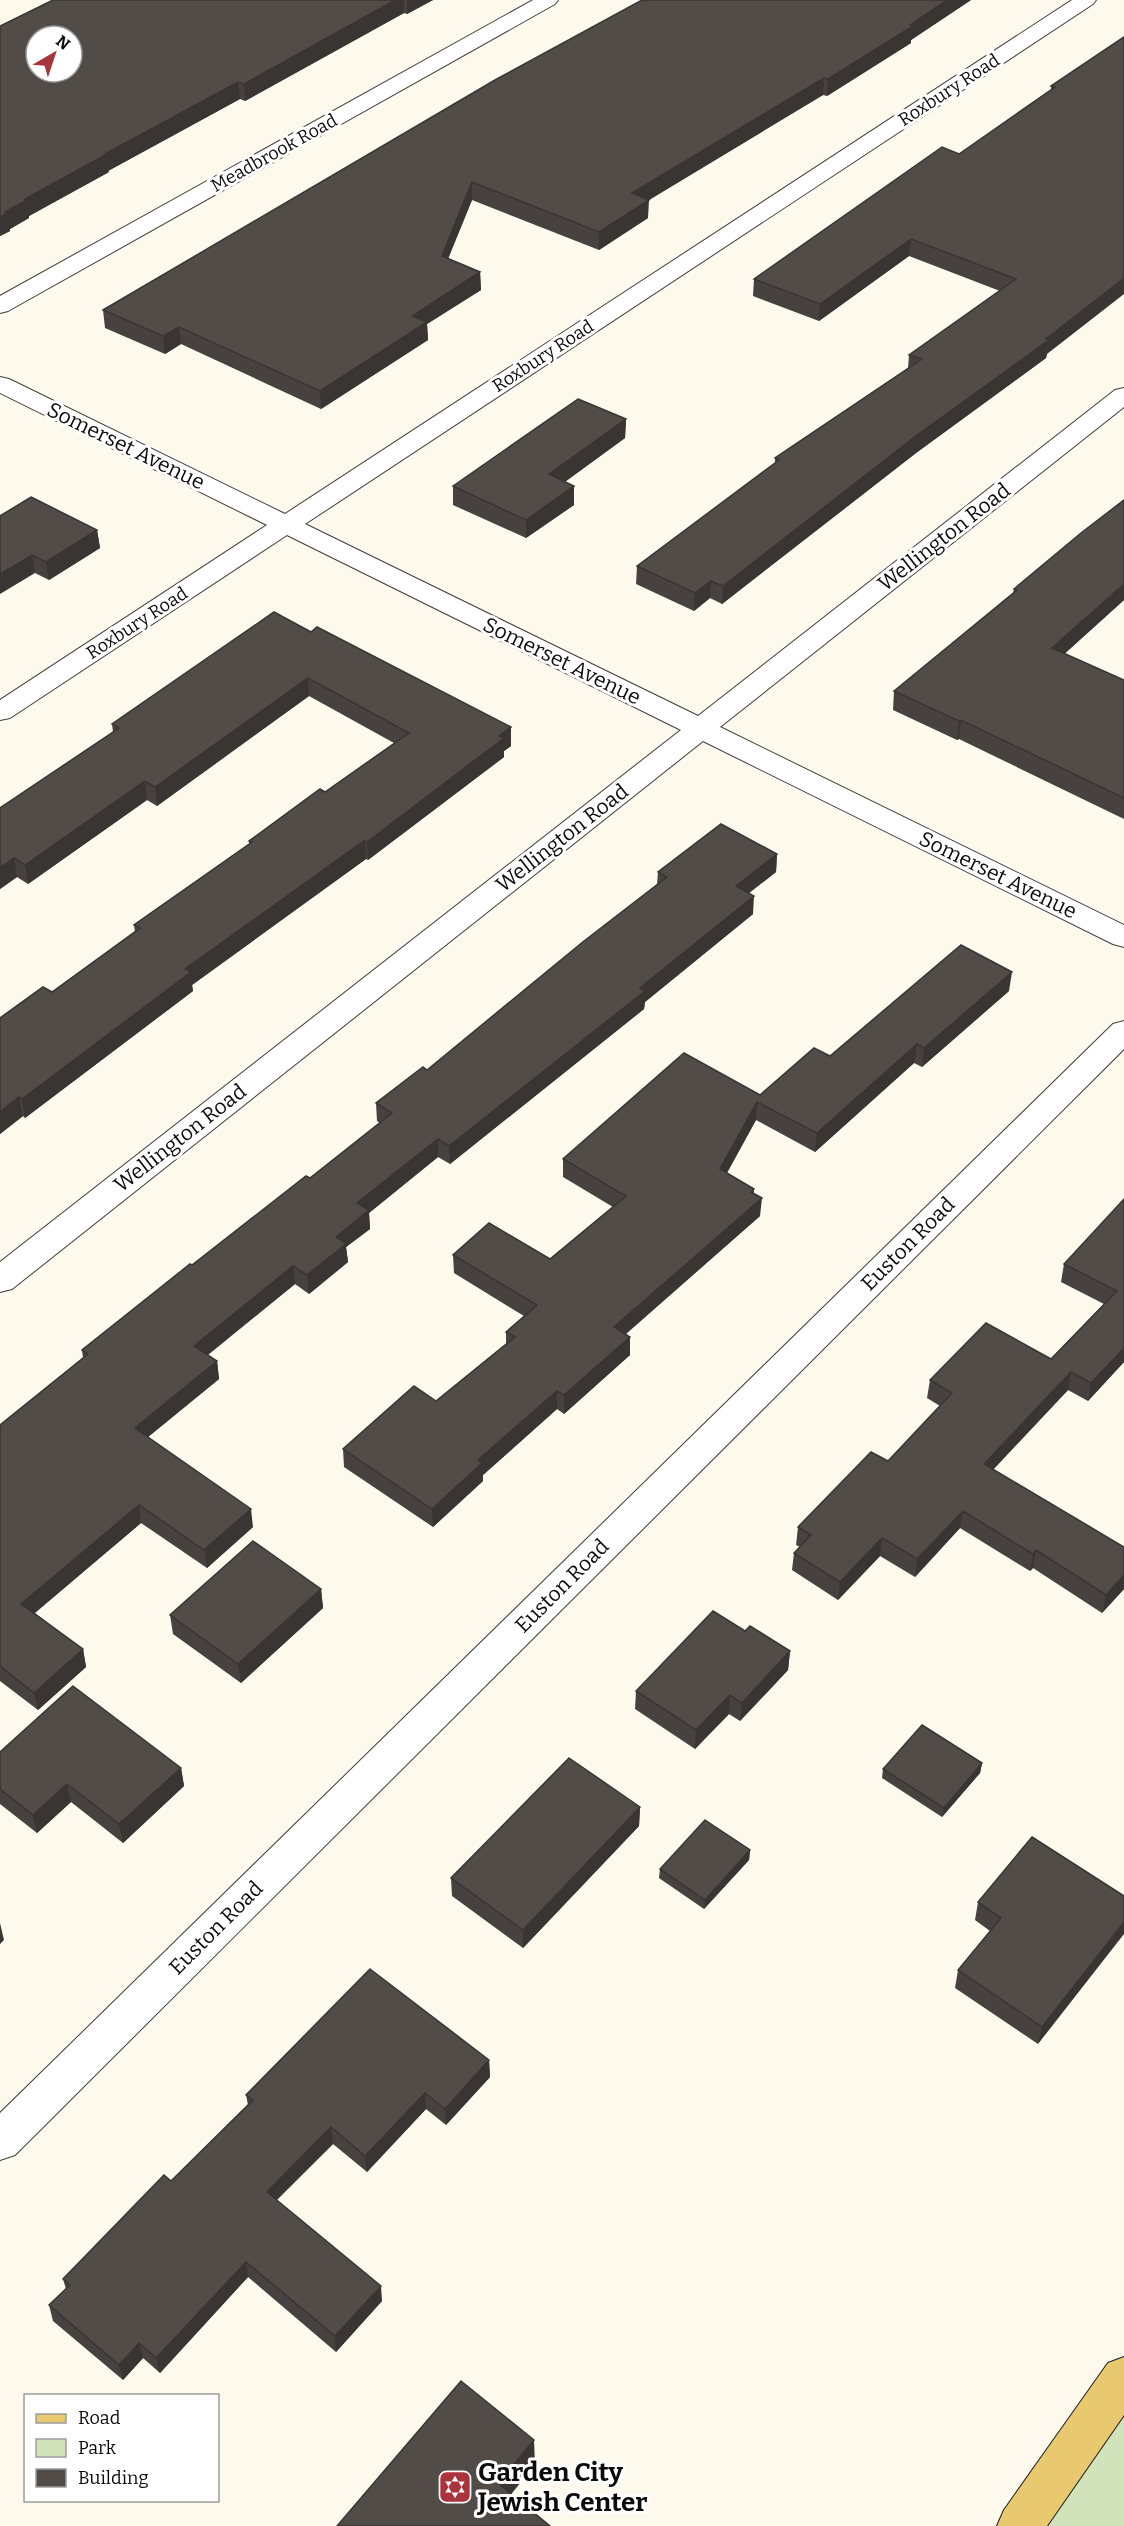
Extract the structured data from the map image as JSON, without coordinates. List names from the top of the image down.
{
  "streets": {
    "street": [
      "Roxbury Road",
      "Meadbrook Road",
      "Somerset Avenue",
      "Wellington Road",
      "Euston Road"
    ]
  },
  "crossings": [
    ["Roxbury Road", "Somerset Avenue"],
    ["Somerset Avenue", "Wellington Road"]
  ],
  "places": {
    "synagogue": ["Garden City Jewish Center"]
  },
  "legend": ["Road", "Park", "Building"],
  "north": "top right"
}
